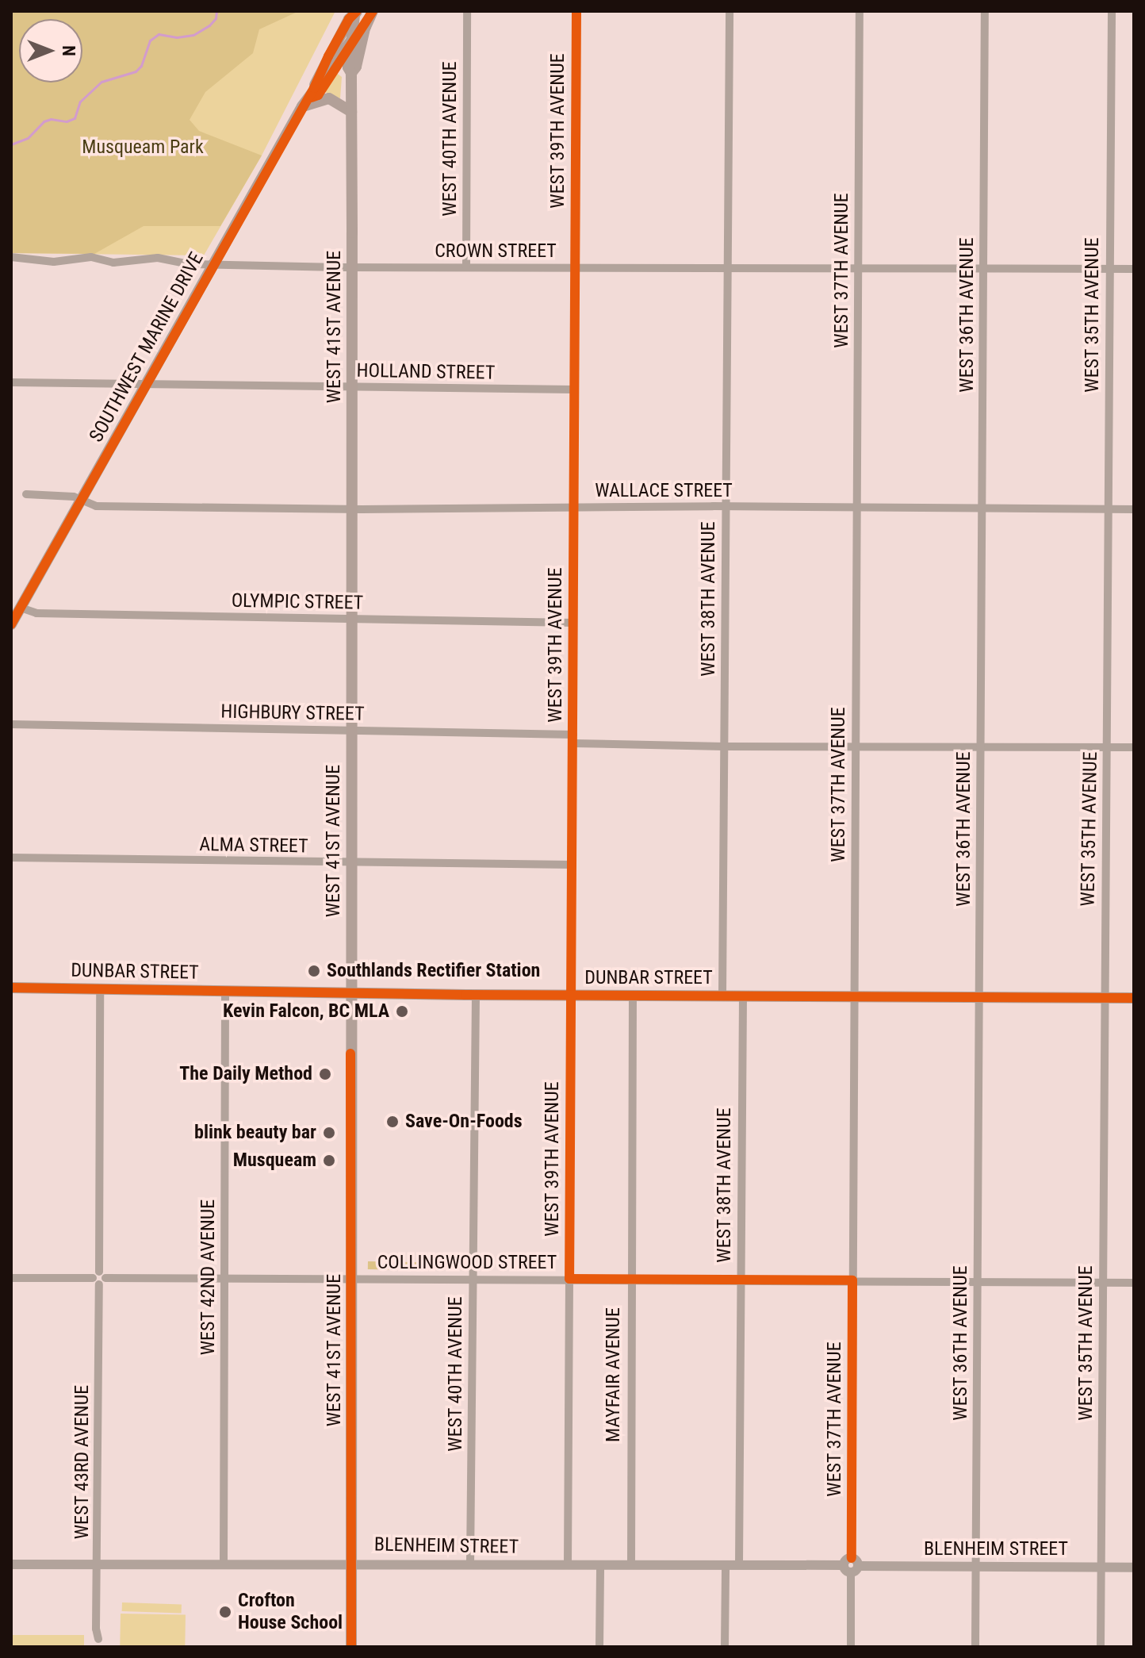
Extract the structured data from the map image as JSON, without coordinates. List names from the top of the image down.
{
  "streets": {
    "main road": ["WEST 41ST AVENUE", "SOUTHWEST MARINE DRIVE", "DUNBAR STREET"],
    "street": [
      "WEST 39TH AVENUE",
      "WEST 40TH AVENUE",
      "CROWN STREET",
      "WEST 37TH AVENUE",
      "WEST 36TH AVENUE",
      "WEST 35TH AVENUE",
      "HOLLAND STREET",
      "WALLACE STREET",
      "WEST 38TH AVENUE",
      "OLYMPIC STREET",
      "HIGHBURY STREET",
      "ALMA STREET",
      "COLLINGWOOD STREET",
      "WEST 42ND AVENUE",
      "MAYFAIR AVENUE",
      "WEST 43RD AVENUE",
      "BLENHEIM STREET"
    ]
  },
  "crossings": [
    ["WEST 39TH AVENUE", "CROWN STREET"],
    ["WEST 39TH AVENUE", "HOLLAND STREET"],
    ["WEST 39TH AVENUE", "WALLACE STREET"],
    ["WEST 39TH AVENUE", "OLYMPIC STREET"],
    ["WEST 39TH AVENUE", "HIGHBURY STREET"],
    ["WEST 39TH AVENUE", "ALMA STREET"],
    ["WEST 39TH AVENUE", "DUNBAR STREET"],
    ["WEST 39TH AVENUE", "COLLINGWOOD STREET"],
    ["WEST 39TH AVENUE", "BLENHEIM STREET"],
    ["WEST 40TH AVENUE", "CROWN STREET"],
    ["WEST 40TH AVENUE", "DUNBAR STREET"],
    ["WEST 40TH AVENUE", "COLLINGWOOD STREET"],
    ["WEST 40TH AVENUE", "BLENHEIM STREET"],
    ["CROWN STREET", "WEST 37TH AVENUE"],
    ["CROWN STREET", "WEST 36TH AVENUE"],
    ["CROWN STREET", "WEST 35TH AVENUE"],
    ["CROWN STREET", "WEST 41ST AVENUE"],
    ["CROWN STREET", "SOUTHWEST MARINE DRIVE"],
    ["CROWN STREET", "WEST 38TH AVENUE"],
    ["WEST 37TH AVENUE", "WALLACE STREET"],
    ["WEST 37TH AVENUE", "HIGHBURY STREET"],
    ["WEST 37TH AVENUE", "DUNBAR STREET"],
    ["WEST 37TH AVENUE", "COLLINGWOOD STREET"],
    ["WEST 37TH AVENUE", "BLENHEIM STREET"],
    ["WEST 36TH AVENUE", "WALLACE STREET"],
    ["WEST 36TH AVENUE", "HIGHBURY STREET"],
    ["WEST 36TH AVENUE", "DUNBAR STREET"],
    ["WEST 36TH AVENUE", "COLLINGWOOD STREET"],
    ["WEST 36TH AVENUE", "BLENHEIM STREET"],
    ["WEST 35TH AVENUE", "WALLACE STREET"],
    ["WEST 35TH AVENUE", "HIGHBURY STREET"],
    ["WEST 35TH AVENUE", "DUNBAR STREET"],
    ["WEST 35TH AVENUE", "COLLINGWOOD STREET"],
    ["WEST 35TH AVENUE", "BLENHEIM STREET"],
    ["WEST 41ST AVENUE", "SOUTHWEST MARINE DRIVE"],
    ["WEST 41ST AVENUE", "HOLLAND STREET"],
    ["WEST 41ST AVENUE", "WALLACE STREET"],
    ["WEST 41ST AVENUE", "OLYMPIC STREET"],
    ["WEST 41ST AVENUE", "HIGHBURY STREET"],
    ["WEST 41ST AVENUE", "ALMA STREET"],
    ["WEST 41ST AVENUE", "DUNBAR STREET"],
    ["WEST 41ST AVENUE", "COLLINGWOOD STREET"],
    ["WEST 41ST AVENUE", "BLENHEIM STREET"],
    ["SOUTHWEST MARINE DRIVE", "HOLLAND STREET"],
    ["SOUTHWEST MARINE DRIVE", "WALLACE STREET"],
    ["SOUTHWEST MARINE DRIVE", "OLYMPIC STREET"],
    ["WALLACE STREET", "WEST 38TH AVENUE"],
    ["WEST 38TH AVENUE", "HIGHBURY STREET"],
    ["WEST 38TH AVENUE", "DUNBAR STREET"],
    ["WEST 38TH AVENUE", "COLLINGWOOD STREET"],
    ["WEST 38TH AVENUE", "BLENHEIM STREET"],
    ["DUNBAR STREET", "WEST 42ND AVENUE"],
    ["DUNBAR STREET", "MAYFAIR AVENUE"],
    ["DUNBAR STREET", "WEST 43RD AVENUE"],
    ["COLLINGWOOD STREET", "WEST 42ND AVENUE"],
    ["COLLINGWOOD STREET", "MAYFAIR AVENUE"],
    ["COLLINGWOOD STREET", "WEST 43RD AVENUE"],
    ["WEST 42ND AVENUE", "BLENHEIM STREET"],
    ["MAYFAIR AVENUE", "BLENHEIM STREET"],
    ["WEST 43RD AVENUE", "BLENHEIM STREET"]
  ],
  "parks": ["Musqueam Park"],
  "places": [
    "Southlands Rectifier Station",
    "Kevin Falcon, BC MLA",
    "The Daily Method",
    "Save-On-Foods",
    "blink beauty bar",
    "Musqueam",
    "Crofton House School"
  ],
  "north": "right"
}
